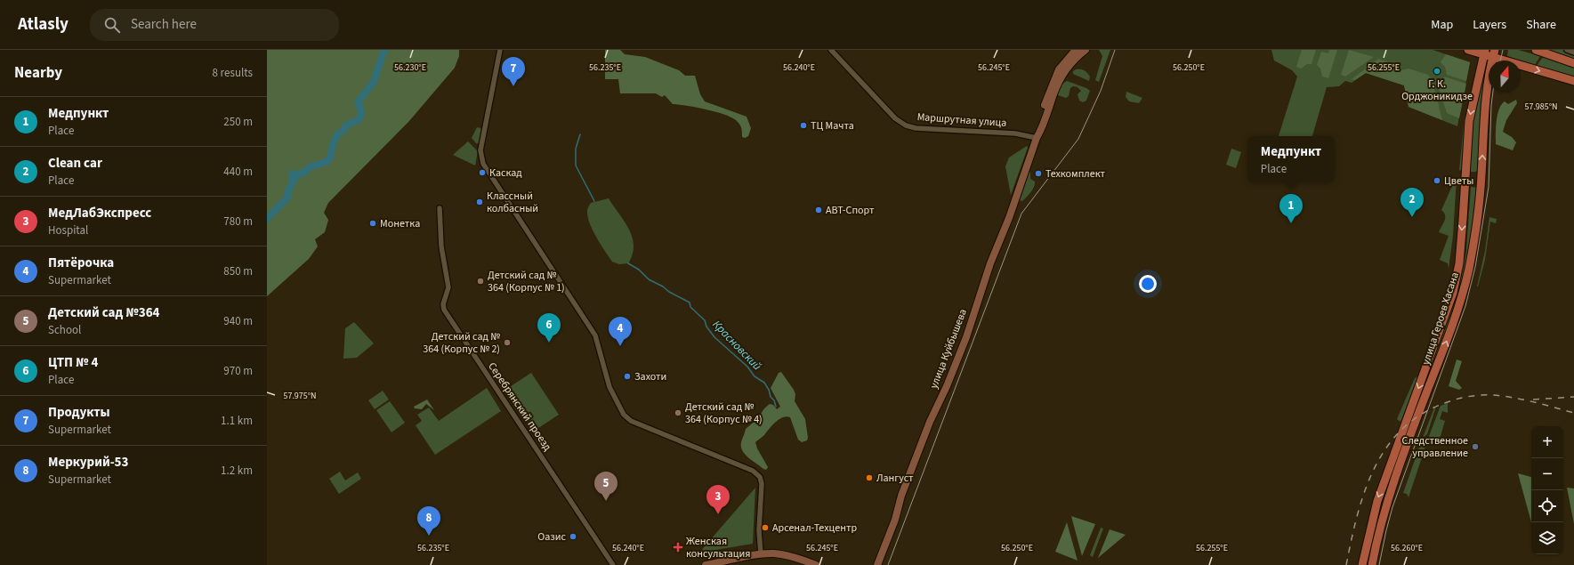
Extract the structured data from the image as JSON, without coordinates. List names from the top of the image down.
{
  "streets": {
    "main road": ["улица Героев Хасана", "улица Куйбышева"],
    "street": ["Маршрутная улица", "Серебрянский проезд"]
  },
  "crossings": [
    ["Маршрутная улица", "улица Куйбышева"]
  ],
  "water": ["Красновский"],
  "places": {
    "other": [
      "Г. К. Орджоникидзе",
      "ТЦ Мачта",
      "Каскад",
      "Техкомплект",
      "Цветы",
      "Классный колбасный",
      "АВТ-Спорт",
      "Монетка",
      "Детский сад № 364 (Корпус № 1)",
      "Детский сад № 364 (Корпус № 2)",
      "Захоти",
      "Детский сад № 364 (Корпус № 4)",
      "Следственное управление",
      "Лангуст",
      "Арсенал-Техцентр",
      "Оазис"
    ],
    "health": ["Женская консультация"]
  },
  "north": "top",
  "page": {
    "header": "Atlasly",
    "search": "Search here",
    "nav": ["Map", "Layers", "Share"],
    "heading": ["Nearby", "8 results"],
    "pins": [
      "7",
      "2",
      "1",
      "6",
      "4",
      "5",
      "3",
      "8"
    ],
    "list": [
      {
        "mark": "1",
        "name": "Медпункт",
        "note": "Place",
        "value": "250 m"
      },
      {
        "mark": "2",
        "name": "Clean car",
        "note": "Place",
        "value": "440 m"
      },
      {
        "mark": "3",
        "name": "МедЛабЭкспресс",
        "note": "Hospital",
        "value": "780 m"
      },
      {
        "mark": "4",
        "name": "Пятёрочка",
        "note": "Supermarket",
        "value": "850 m"
      },
      {
        "mark": "5",
        "name": "Детский сад №364",
        "note": "School",
        "value": "940 m"
      },
      {
        "mark": "6",
        "name": "ЦТП № 4",
        "note": "Place",
        "value": "970 m"
      },
      {
        "mark": "7",
        "name": "Продукты",
        "note": "Supermarket",
        "value": "1.1 km"
      },
      {
        "mark": "8",
        "name": "Меркурий-53",
        "note": "Supermarket",
        "value": "1.2 km"
      }
    ],
    "popup": ["Медпункт", "Place"],
    "map_buttons": ["+", "−"]
  },
  "coordinates": [
    "56.230°E",
    "56.235°E",
    "56.240°E",
    "56.245°E",
    "56.250°E",
    "56.255°E",
    "57.985°N",
    "57.975°N",
    "56.260°E"
  ]
}
